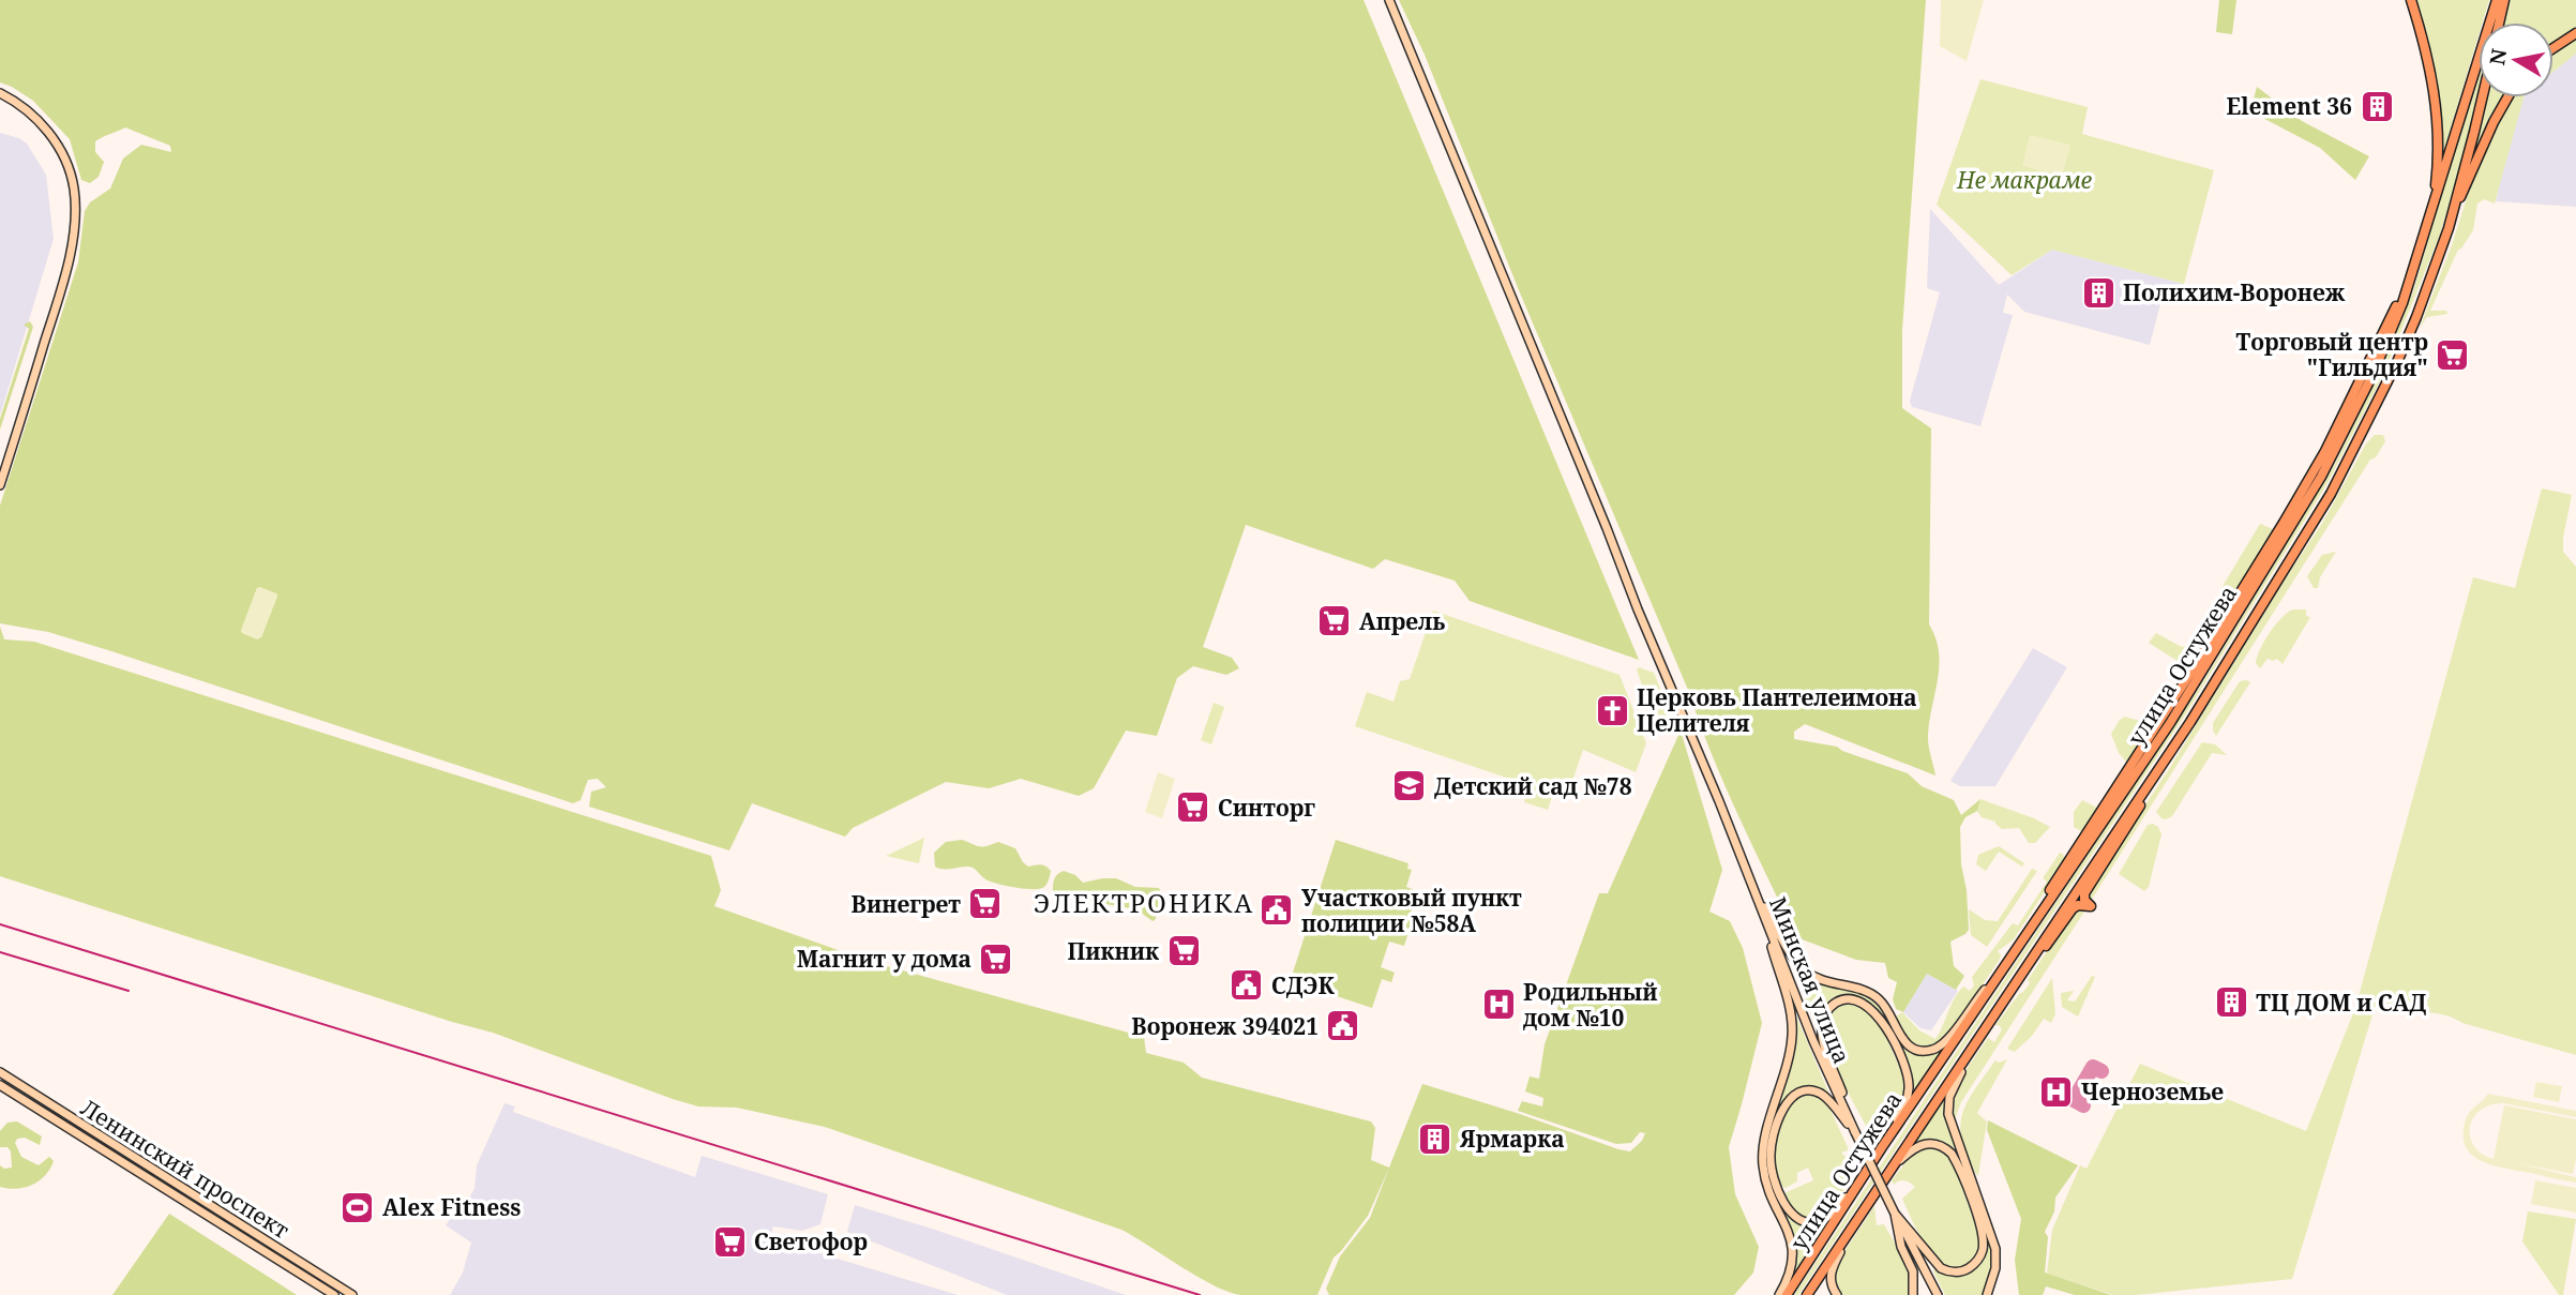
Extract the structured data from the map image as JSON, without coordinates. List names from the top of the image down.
{
  "streets": {
    "main road": ["улица Остужева"],
    "street": ["Минская улица", "Ленинский проспект"]
  },
  "districts": ["ЭЛЕКТРОНИКА"],
  "parks": ["Не макраме"],
  "places": {
    "building": [
      "Element 36",
      "Полихим-Воронеж",
      "ТЦ ДОМ и САД",
      "Ярмарка"
    ],
    "supermarket": [
      "Торговый центр \"Гильдия\"",
      "Апрель",
      "Синторг",
      "Винегрет",
      "Пикник",
      "Магнит у дома",
      "Светофор"
    ],
    "church": ["Церковь Пантелеимона Целителя"],
    "school or university": ["Детский сад №78"],
    "public building": ["Участковый пункт полиции №58А", "СДЭК", "Воронеж 394021"],
    "hospital": ["Родильный дом №10", "Черноземье"],
    "sports": ["Alex Fitness"]
  },
  "north": "left"
}
